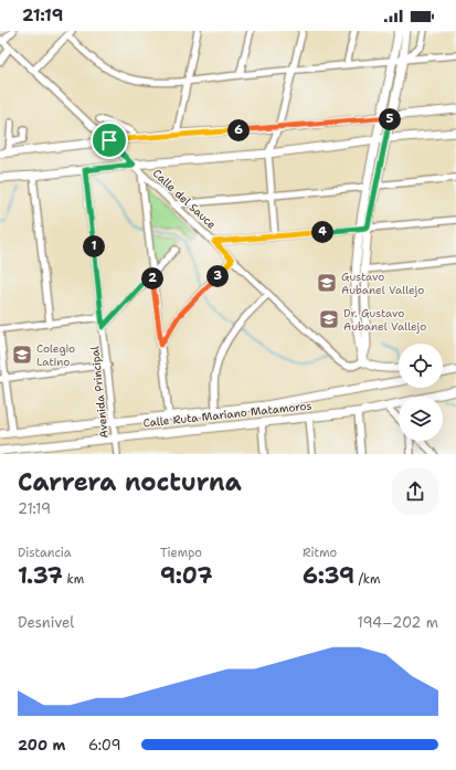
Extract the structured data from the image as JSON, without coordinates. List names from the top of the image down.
{
  "streets": {
    "main road": ["Calle Ruta Mariano Matamoros"],
    "street": ["Calle del Sauce", "Avenida Principal"]
  },
  "crossings": [
    ["Avenida Principal", "Calle Ruta Mariano Matamoros"]
  ],
  "places": {
    "school or university": ["Gustavo Aubanel Vallejo", "Dr. Gustavo Aubanel Vallejo", "Colegio Latino"]
  },
  "page": {
    "status": "21:19",
    "pins": [
      "5",
      "6",
      "4",
      "1",
      "3",
      "2"
    ],
    "heading": ["Carrera nocturna", "21:19"],
    "stats": [
      ["Distancia", "1.37 km"],
      ["Tiempo", "9:07"],
      ["Ritmo", "6:39 /km"]
    ],
    "chart": ["Desnivel", "194–202 m"],
    "list": [
      {
        "name": "200 m",
        "note": "6:09"
      }
    ]
  }
}
